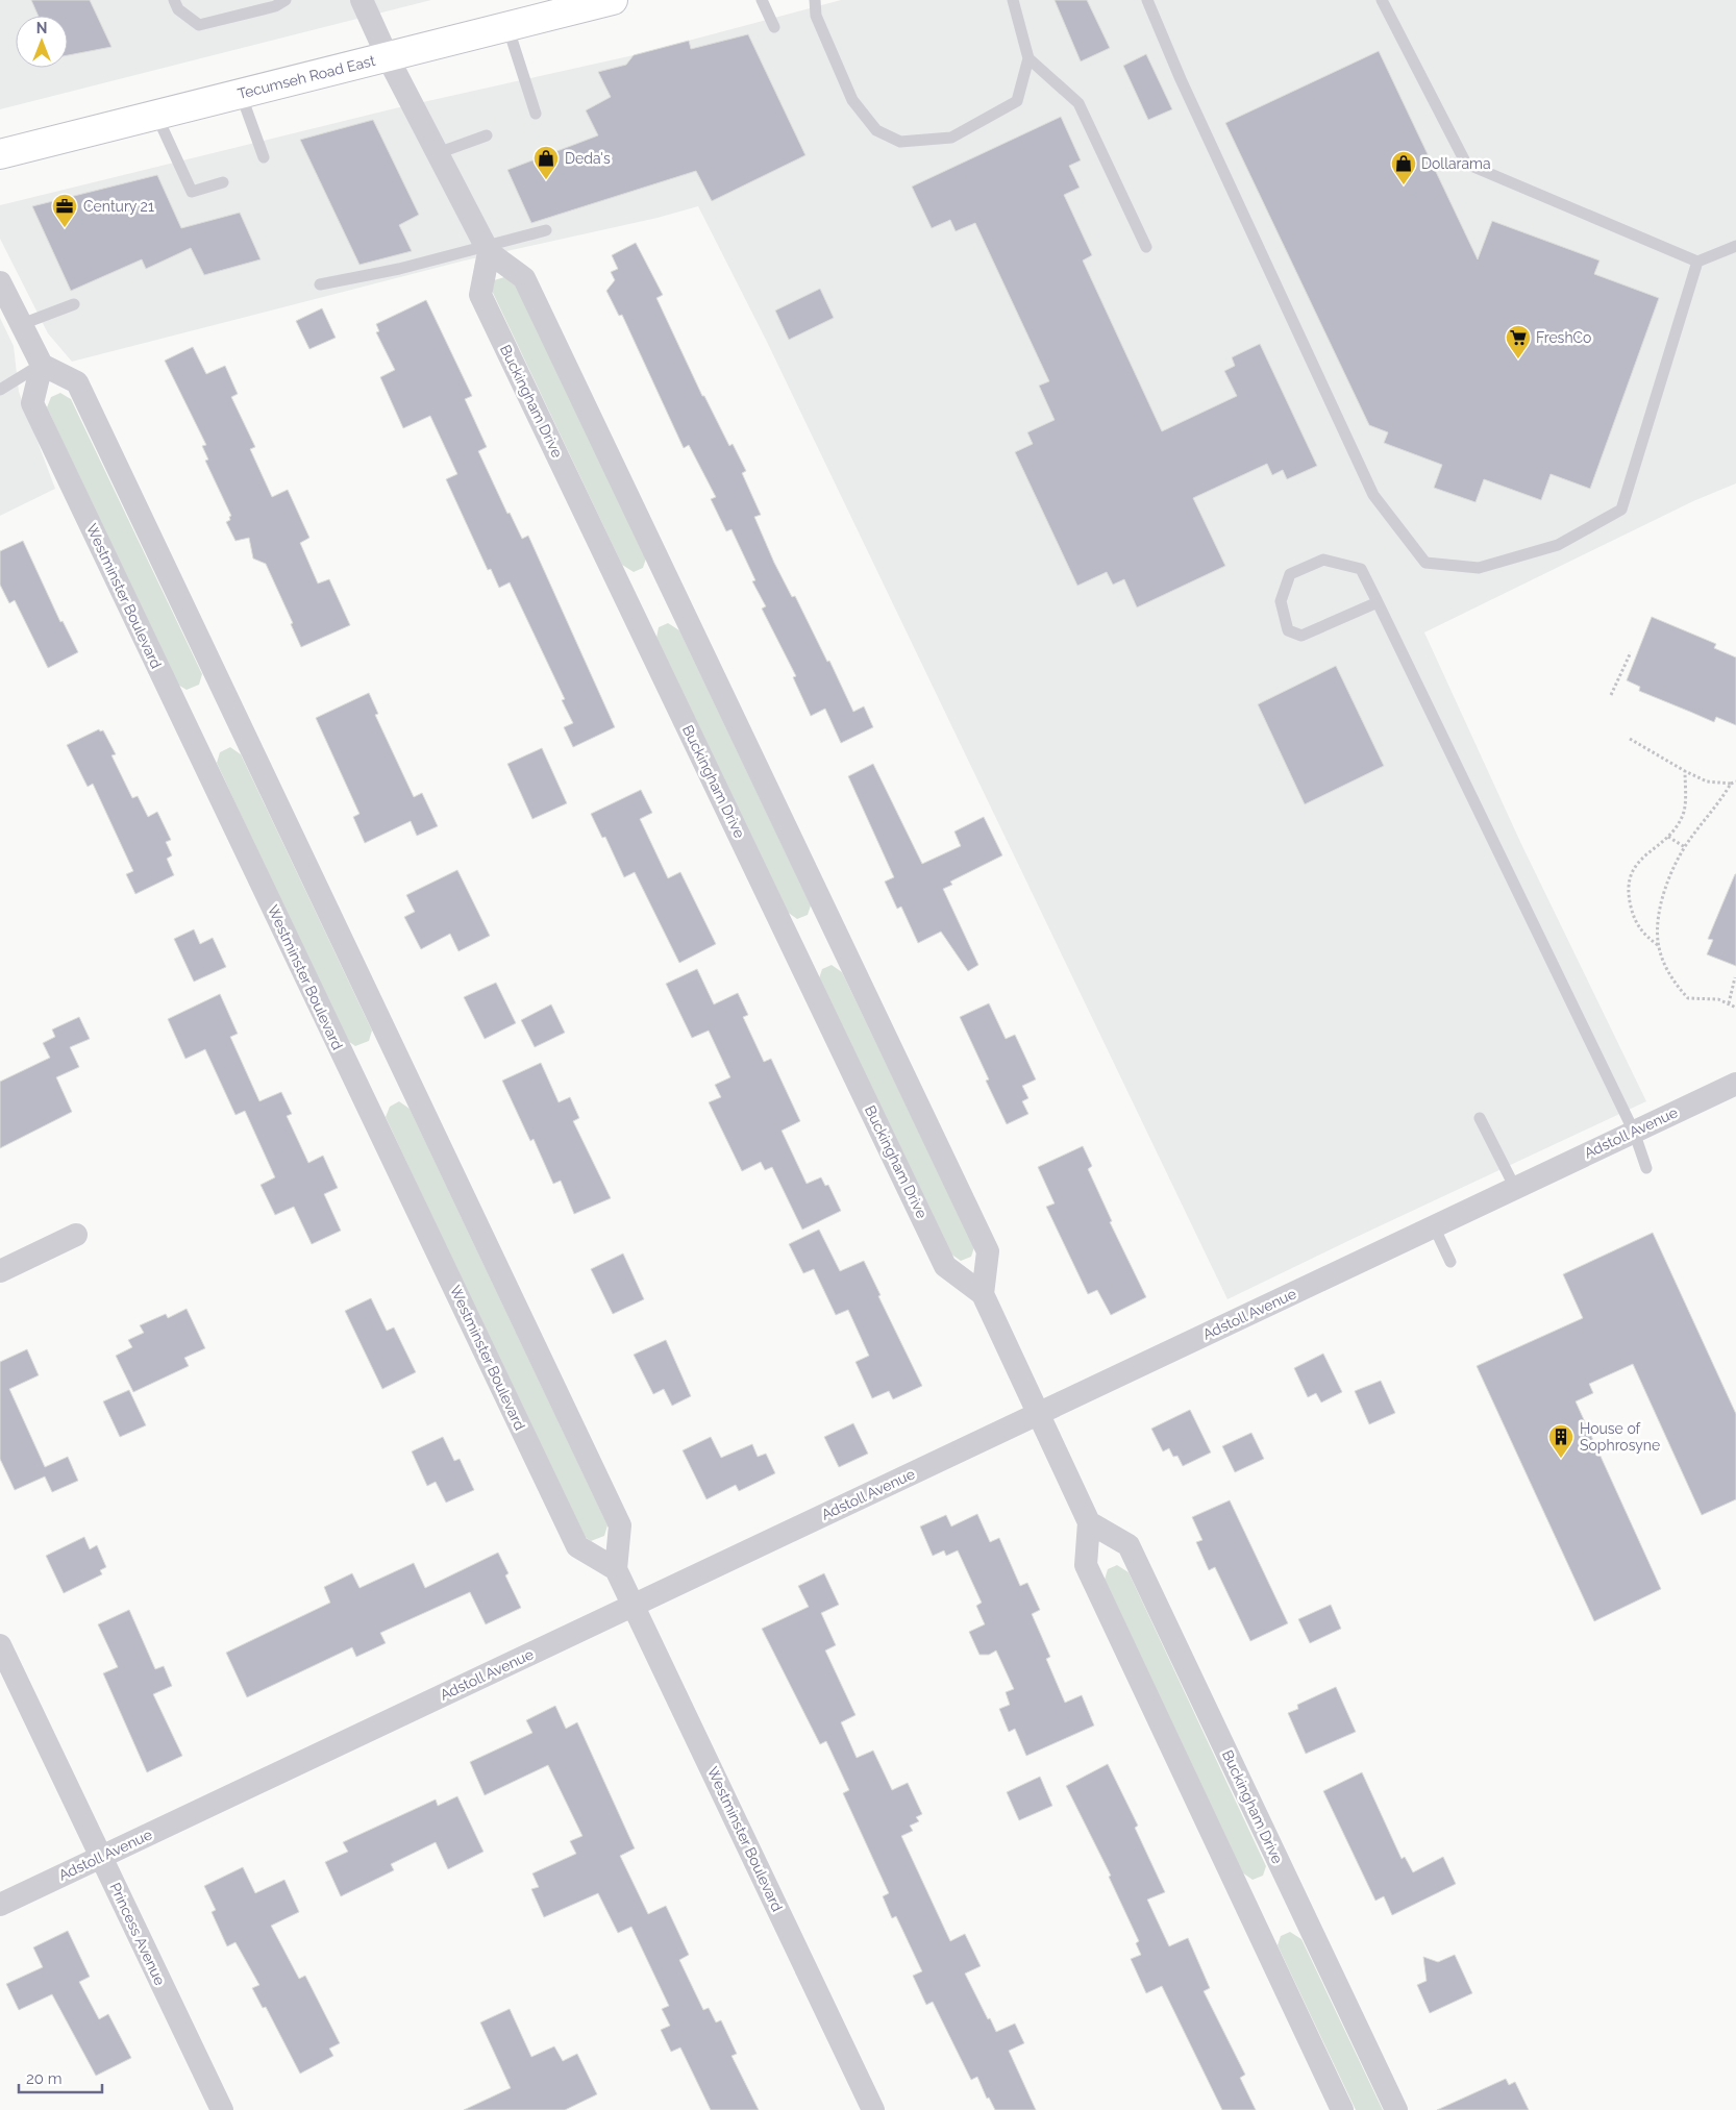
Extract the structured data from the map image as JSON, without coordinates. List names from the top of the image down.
{
  "streets": {
    "main road": ["Tecumseh Road East"],
    "street": [
      "Buckingham Drive",
      "Westminster Boulevard",
      "Adstoll Avenue",
      "Princess Avenue"
    ]
  },
  "crossings": [
    ["Buckingham Drive", "Adstoll Avenue"],
    ["Westminster Boulevard", "Adstoll Avenue"],
    ["Adstoll Avenue", "Princess Avenue"]
  ],
  "places": {
    "shop": ["Deda's", "Dollarama"],
    "office": ["Century 21"],
    "supermarket": ["FreshCo"],
    "building": ["House of Sophrosyne"]
  },
  "scale_bar": "20 m",
  "north": "top"
}
